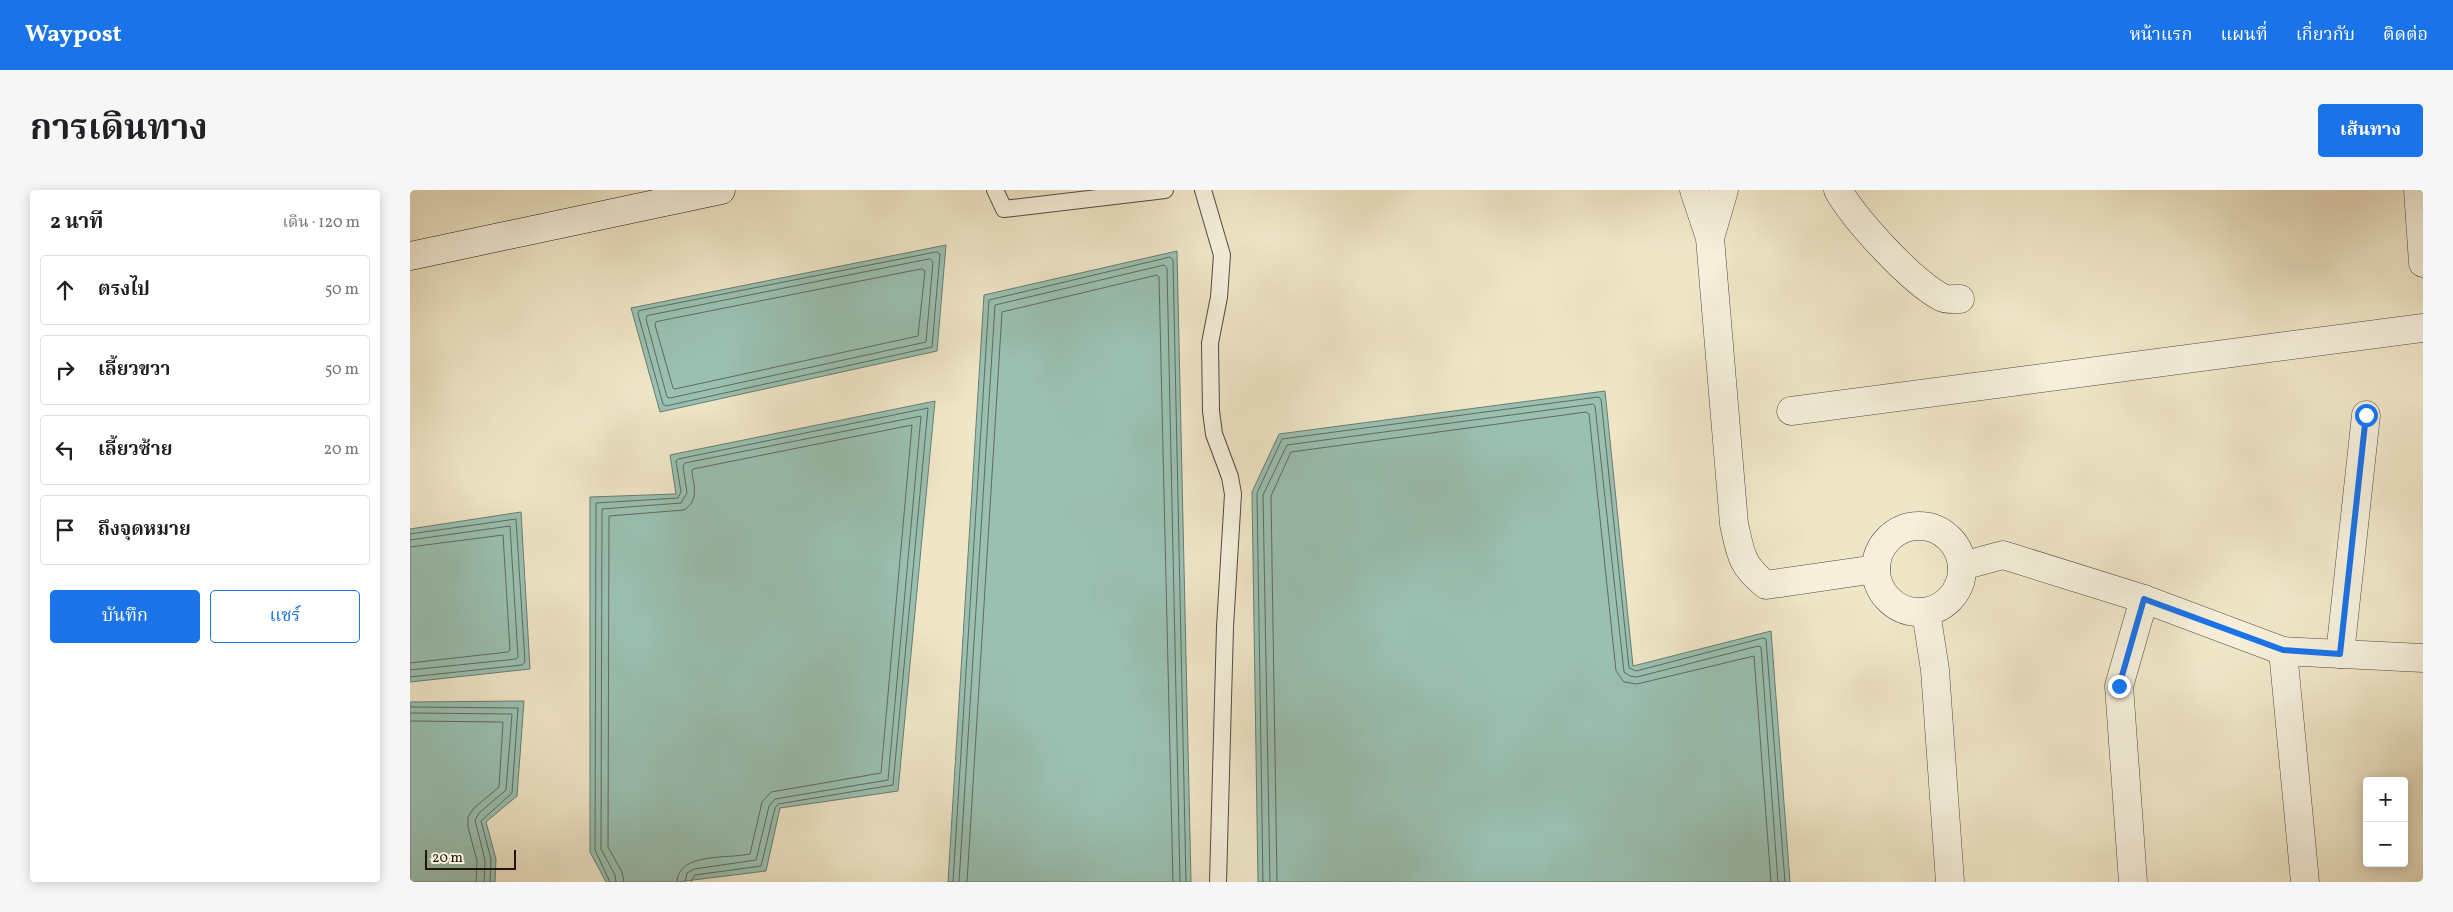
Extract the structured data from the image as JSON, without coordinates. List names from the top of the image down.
{
  "scale_bar": "20 m",
  "page": {
    "header": "Waypost",
    "nav": [
      "หน้าแรก",
      "แผนที่",
      "เกี่ยวกับ",
      "ติดต่อ"
    ],
    "title": "การเดินทาง",
    "buttons": [
      "เส้นทาง",
      ["บันทึก", "แชร์"]
    ],
    "heading": ["2 นาที", "เดิน · 120 m"],
    "list": [
      ["ตรงไป", "50 m"],
      ["เลี้ยวขวา", "50 m"],
      ["เลี้ยวซ้าย", "20 m"],
      "ถึงจุดหมาย"
    ],
    "map_buttons": ["+", "−"],
    "scale": "20 m"
  }
}
